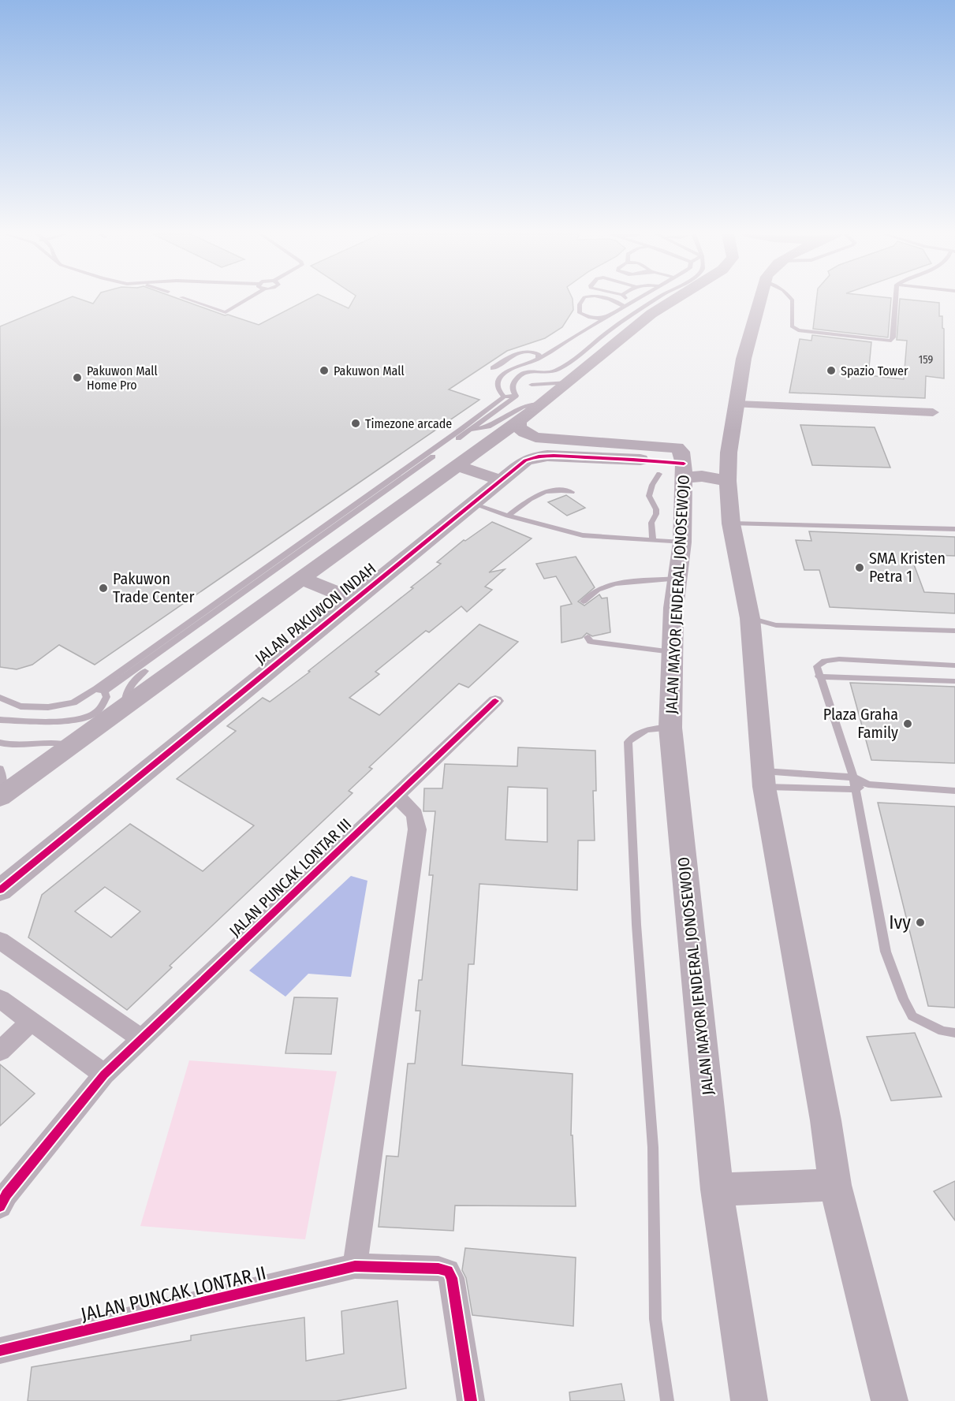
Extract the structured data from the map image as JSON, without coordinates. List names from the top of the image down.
{
  "streets": {
    "main road": ["JALAN MAYOR JENDERAL JONOSEWOJO", "JALAN PAKUWON INDAH"],
    "street": ["JALAN PUNCAK LONTAR III", "JALAN PUNCAK LONTAR II"]
  },
  "crossings": [
    ["JALAN MAYOR JENDERAL JONOSEWOJO", "JALAN PAKUWON INDAH"]
  ],
  "places": [
    "Pakuwon Mall",
    "Spazio Tower",
    "Pakuwon Mall Home Pro",
    "Timezone arcade",
    "SMA Kristen Petra 1",
    "Pakuwon Trade Center",
    "Plaza Graha Family",
    "Ivy"
  ],
  "house_numbers": ["159"]
}
